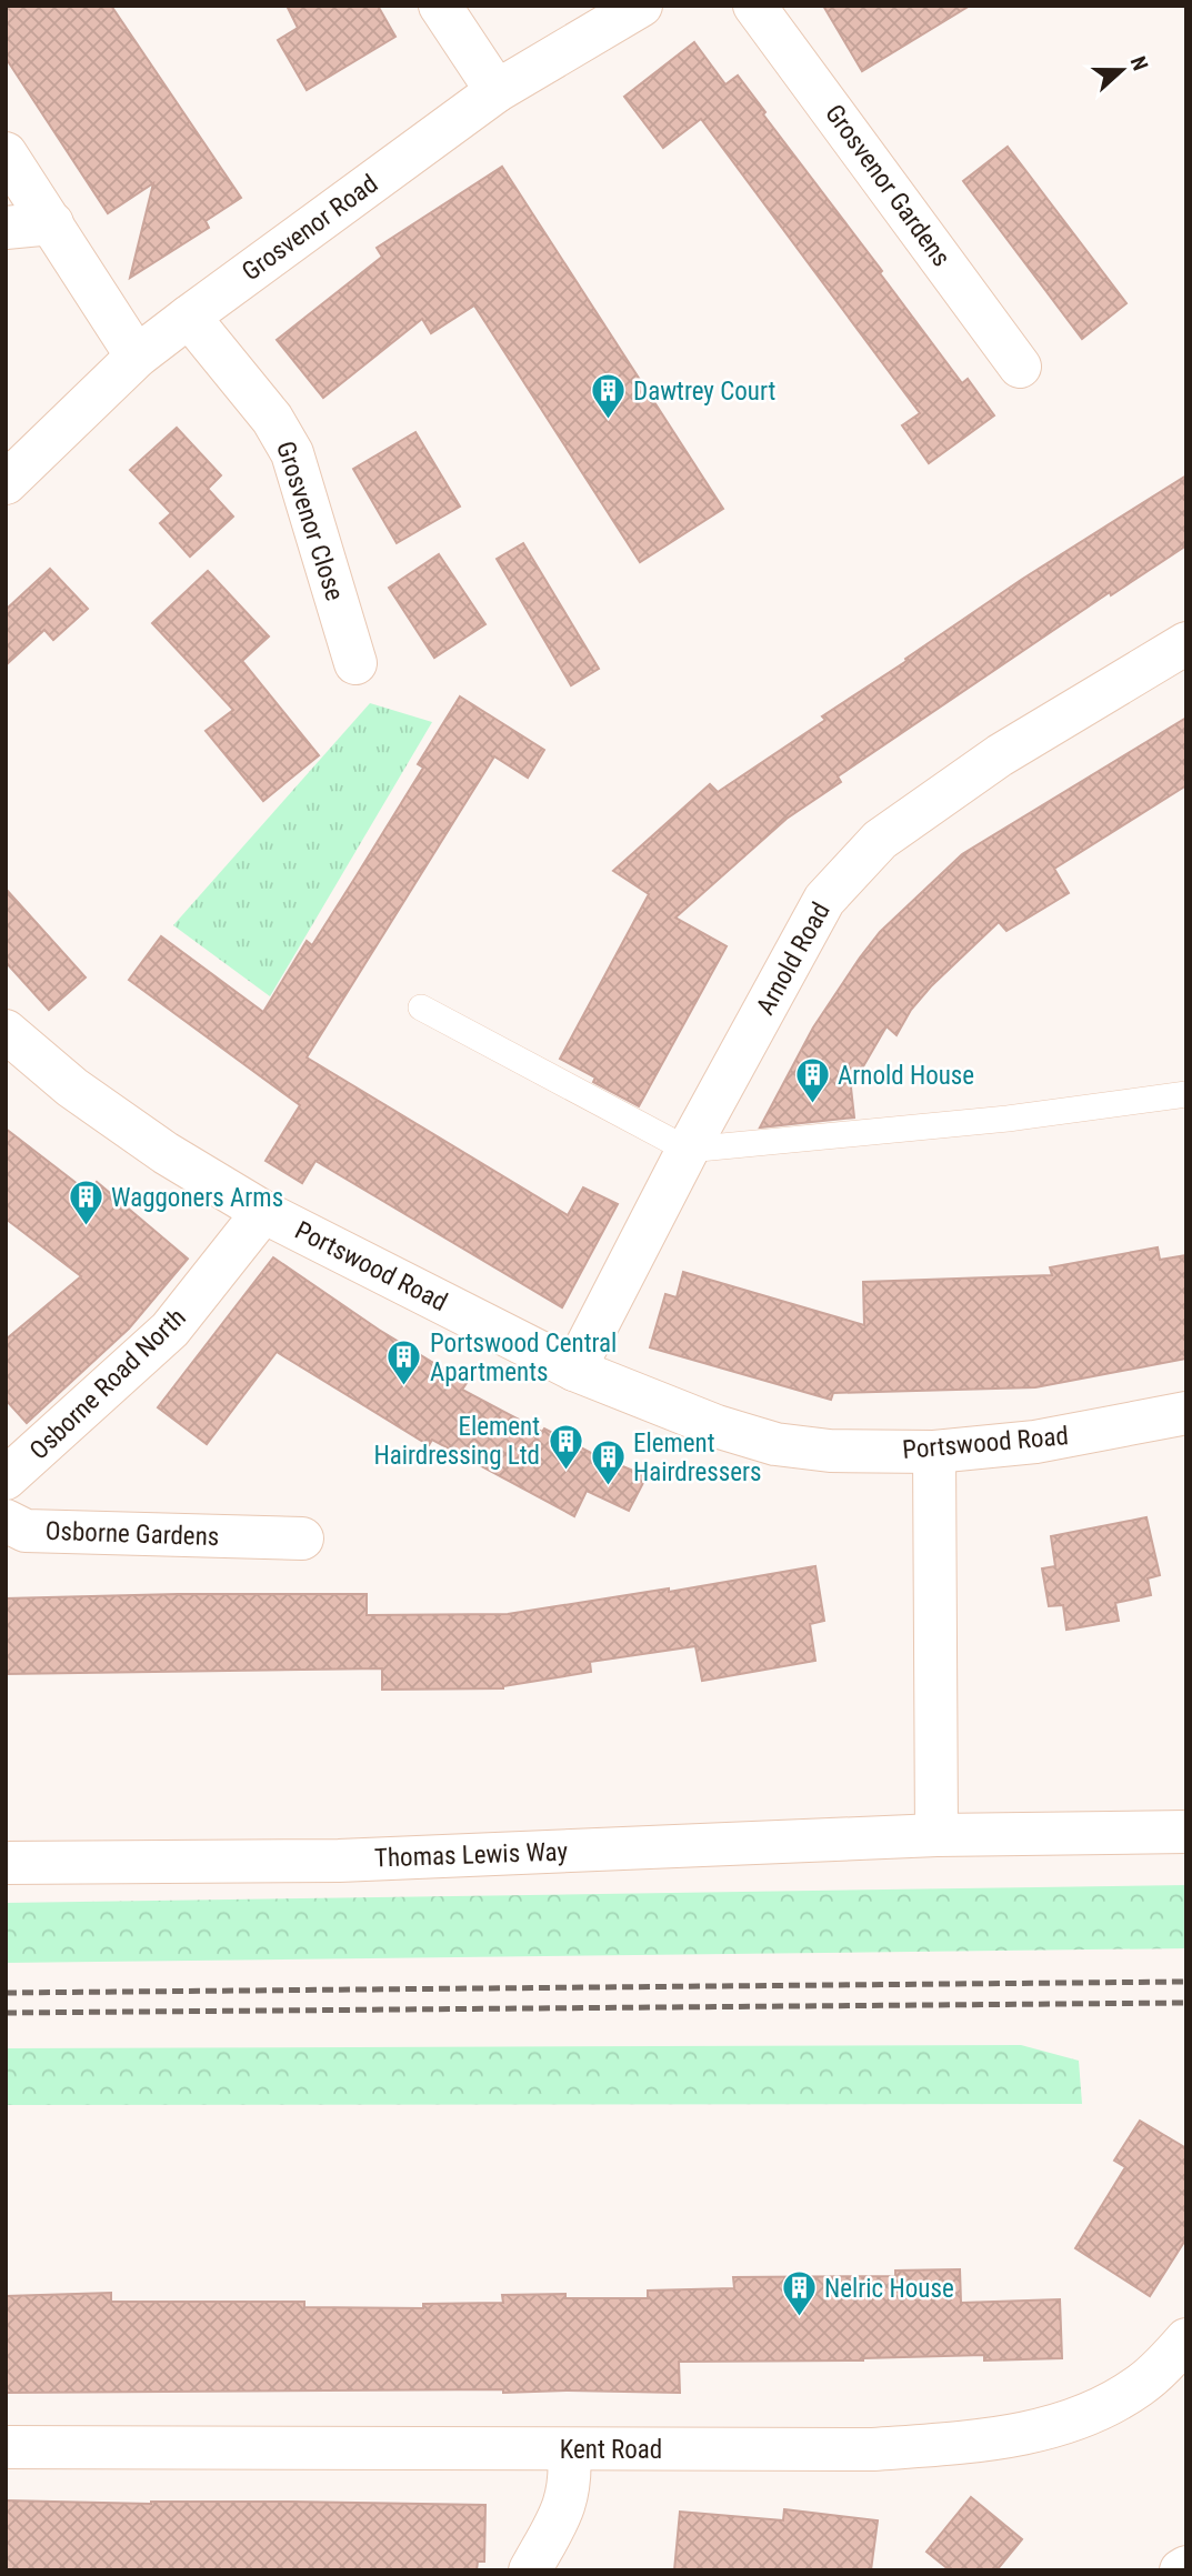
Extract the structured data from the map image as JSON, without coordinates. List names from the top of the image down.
{
  "streets": {
    "street": [
      "Grosvenor Gardens",
      "Grosvenor Road",
      "Grosvenor Close",
      "Arnold Road",
      "Portswood Road",
      "Osborne Road North",
      "Osborne Gardens",
      "Thomas Lewis Way",
      "Kent Road"
    ]
  },
  "crossings": [
    ["Grosvenor Road", "Grosvenor Close"],
    ["Arnold Road", "Portswood Road"],
    ["Portswood Road", "Osborne Road North"]
  ],
  "places": {
    "building": [
      "Dawtrey Court",
      "Arnold House",
      "Waggoners Arms",
      "Portswood Central Apartments",
      "Element Hairdressing Ltd",
      "Element Hairdressers",
      "Nelric House"
    ]
  },
  "north": "right"
}
